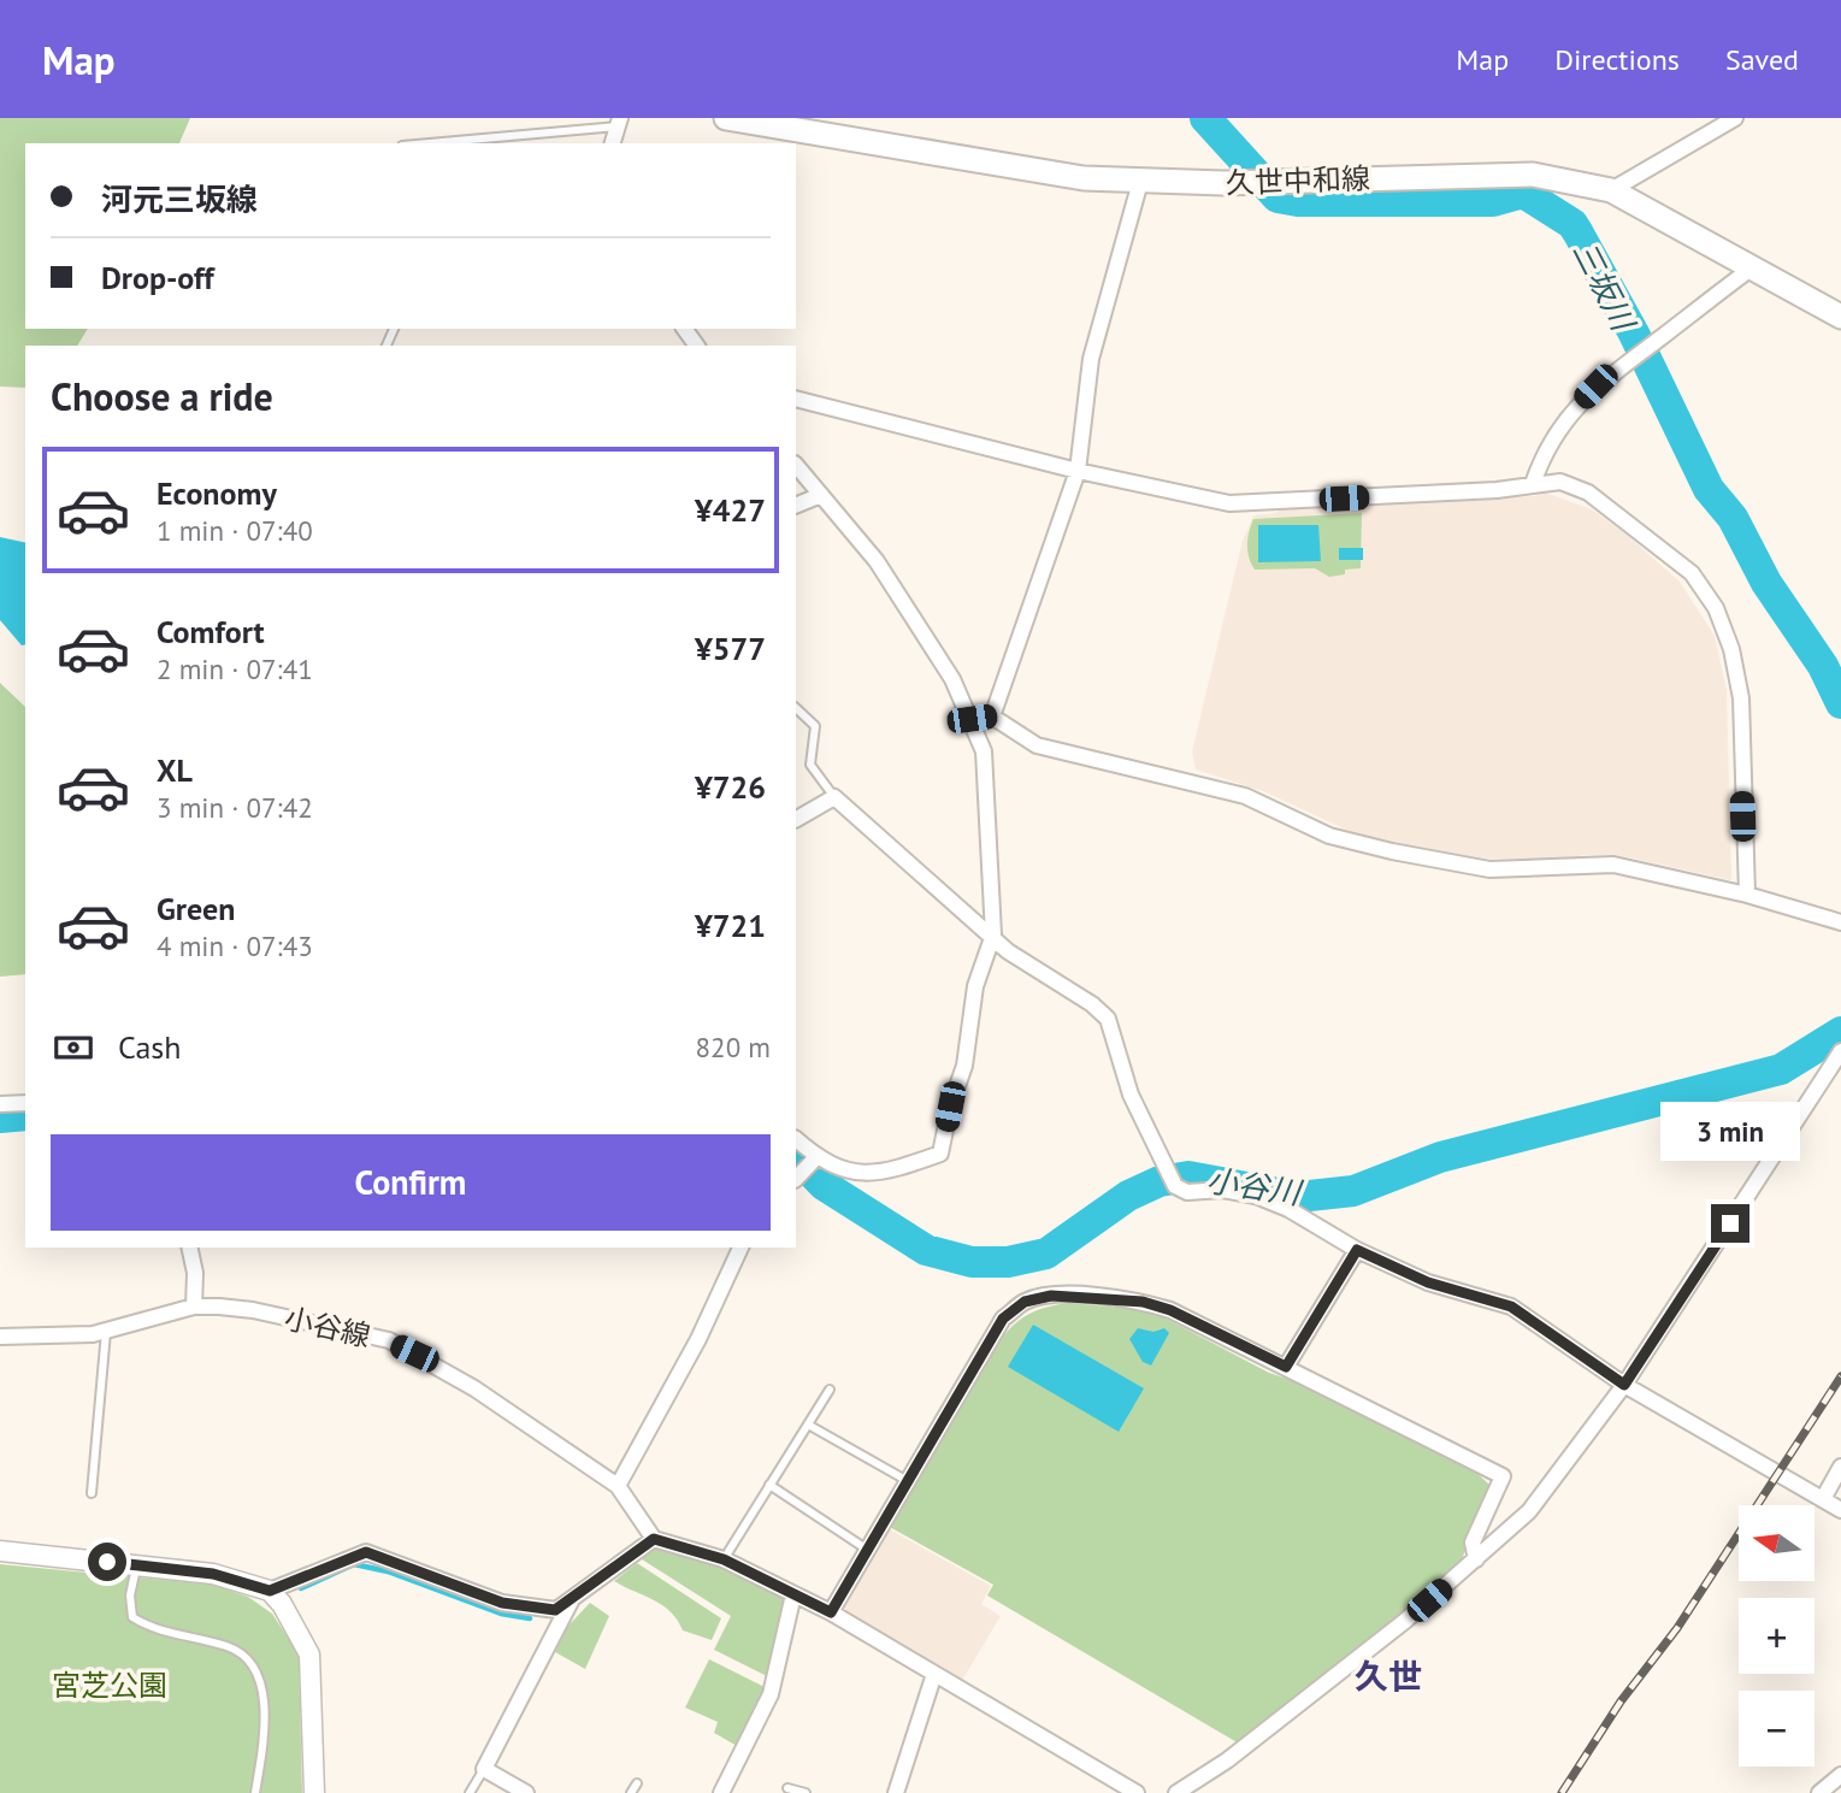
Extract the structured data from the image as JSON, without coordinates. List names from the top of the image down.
{
  "streets": {
    "main road": ["久世中和線"],
    "street": ["小谷線"]
  },
  "districts": ["久世"],
  "water": ["三坂川", "小谷川"],
  "parks": ["宮芝公園"],
  "north": "left",
  "page": {
    "header": "Map",
    "nav": ["Map", "Directions", "Saved"],
    "banner": ["河元三坂線", "Drop-off"],
    "heading": "Choose a ride",
    "list": [
      {
        "name": "Economy",
        "note": "1 min · 07:40",
        "value": "¥427"
      },
      {
        "name": "Comfort",
        "note": "2 min · 07:41",
        "value": "¥577"
      },
      {
        "name": "XL",
        "note": "3 min · 07:42",
        "value": "¥726"
      },
      {
        "name": "Green",
        "note": "4 min · 07:43",
        "value": "¥721"
      }
    ],
    "pay": ["Cash", "820 m"],
    "bubble": "3 min",
    "buttons": "Confirm",
    "map_buttons": ["+", "−"]
  }
}
